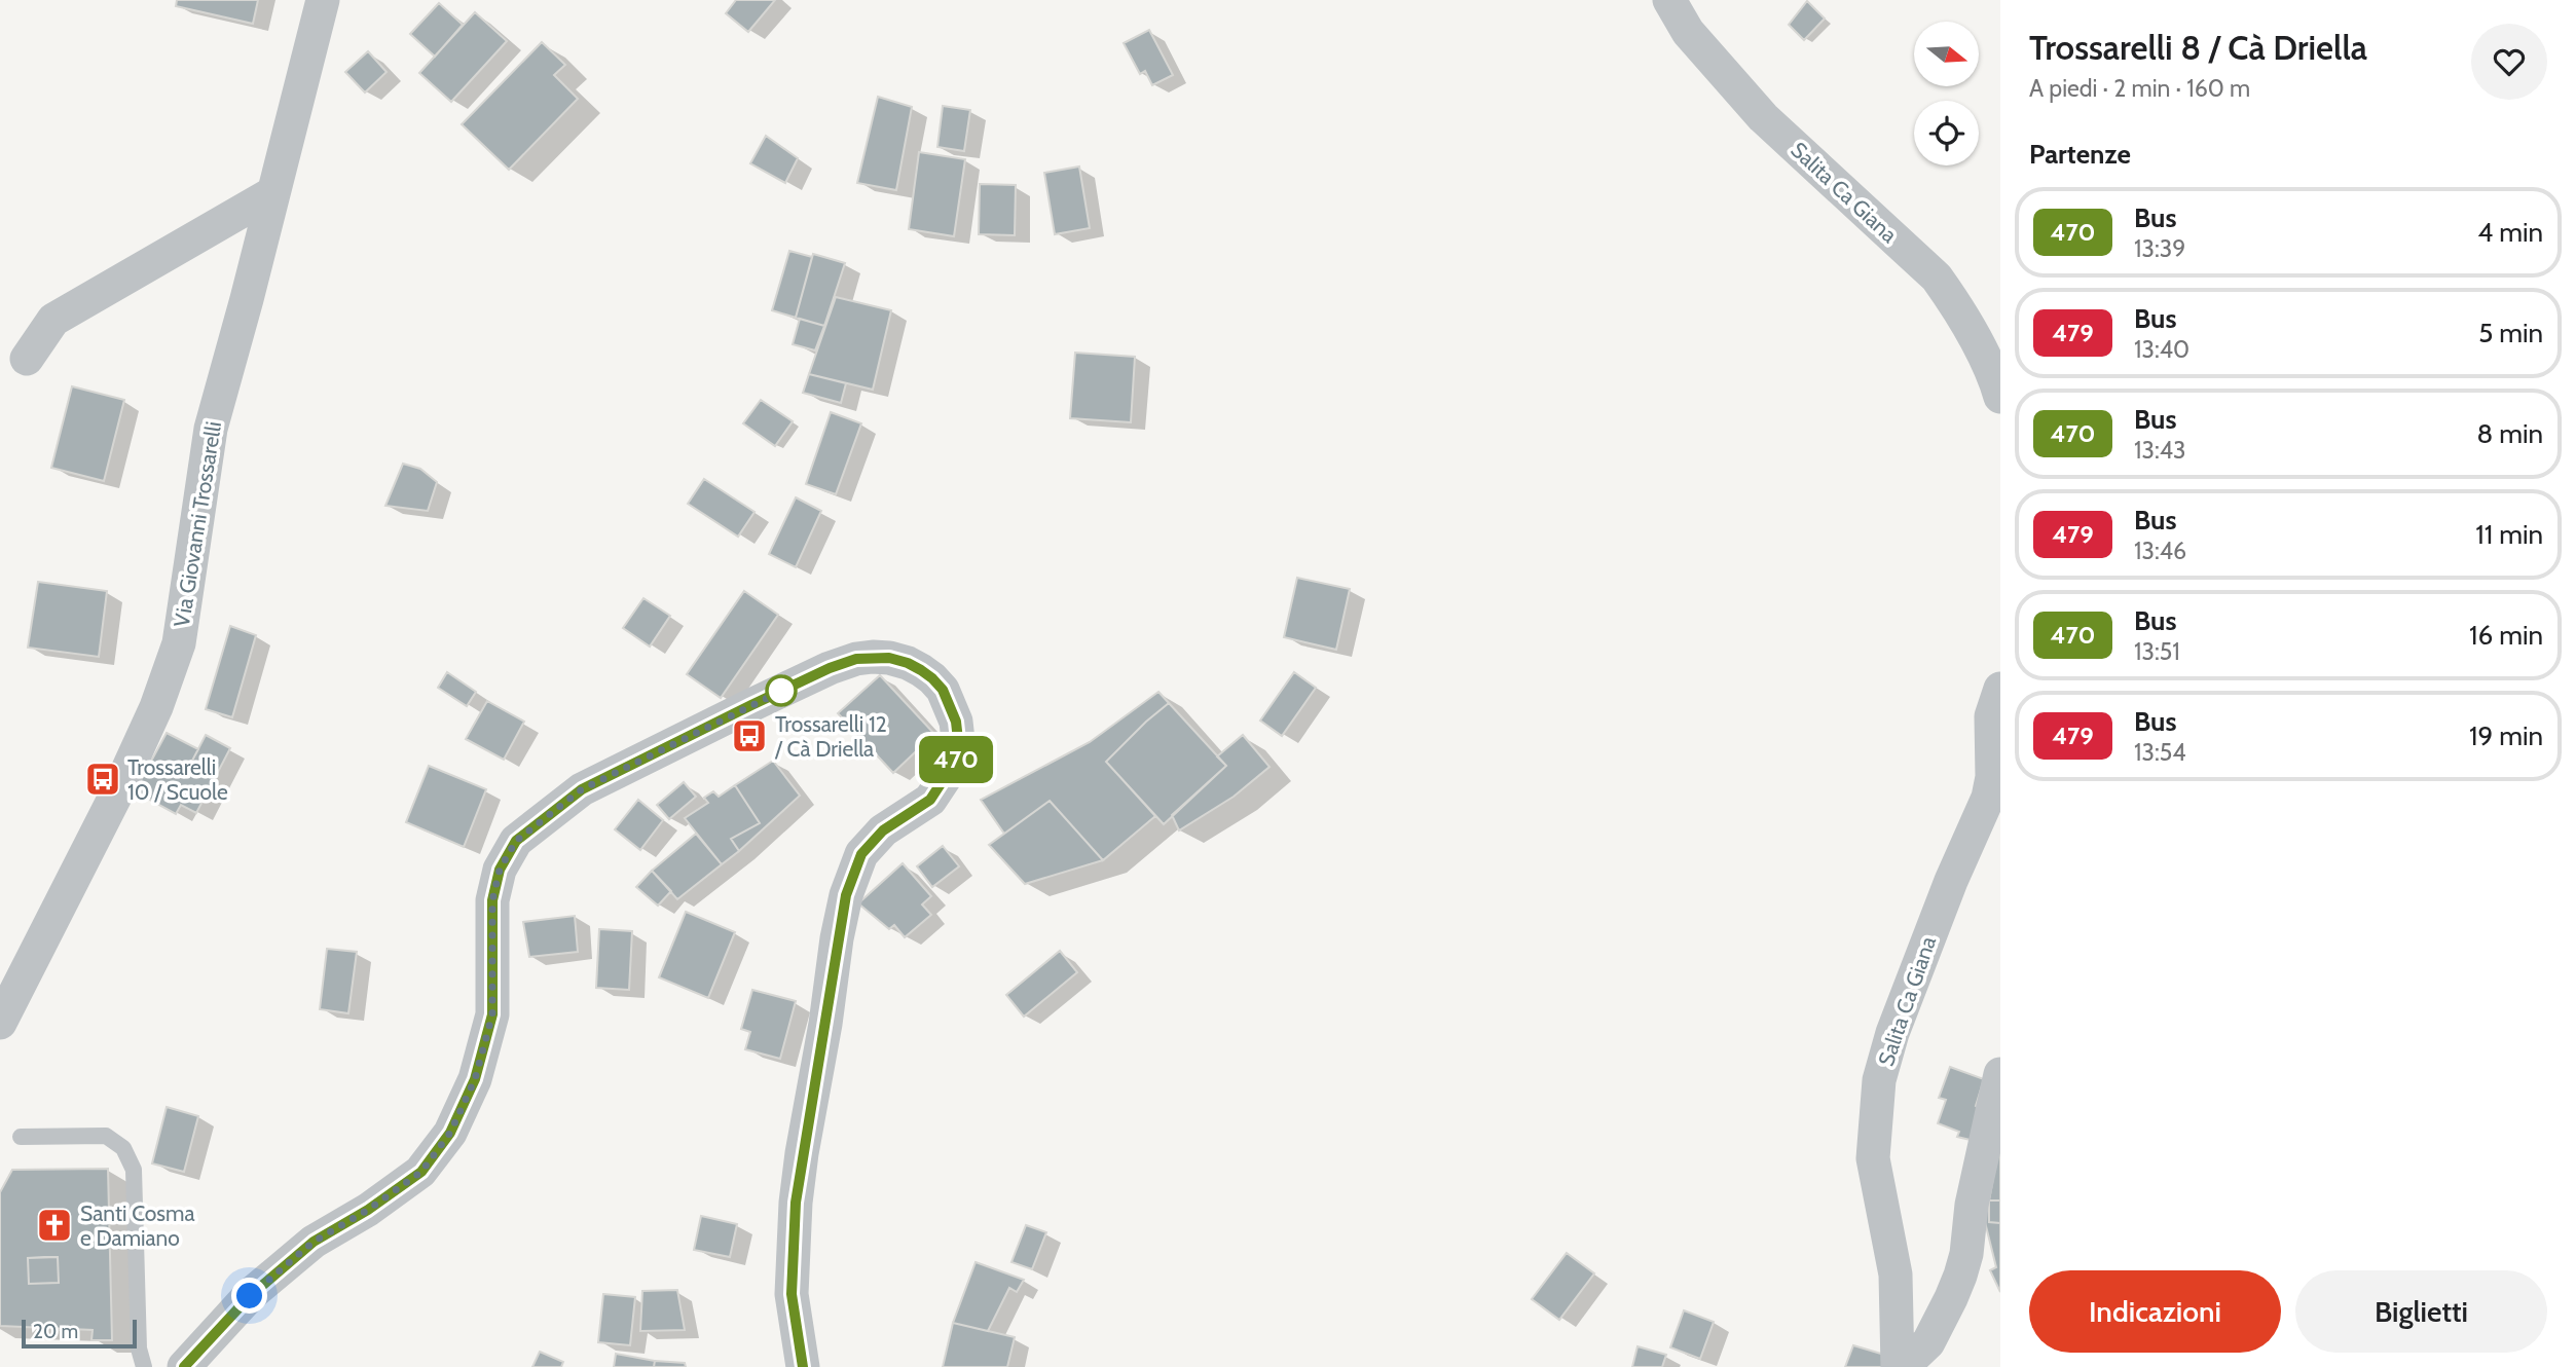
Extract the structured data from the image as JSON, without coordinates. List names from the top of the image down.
{
  "streets": {
    "street": ["Salita Ca Giana", "Via Giovanni Trossarelli"]
  },
  "places": {
    "bus stop": ["Trossarelli 12 / Cà Driella", "Trossarelli 10 / Scuole"],
    "church": ["Santi Cosma e Damiano"]
  },
  "lines": ["bus line 470"],
  "scale_bar": "20 m",
  "north": "right",
  "page": {
    "on_map": "470",
    "heading": [
      ["Trossarelli 8 / Cà Driella", "A piedi · 2 min · 160 m"],
      "Partenze"
    ],
    "list": [
      {
        "mark": "470",
        "name": "Bus",
        "note": "13:39",
        "value": "4 min"
      },
      {
        "mark": "479",
        "name": "Bus",
        "note": "13:40",
        "value": "5 min"
      },
      {
        "mark": "470",
        "name": "Bus",
        "note": "13:43",
        "value": "8 min"
      },
      {
        "mark": "479",
        "name": "Bus",
        "note": "13:46",
        "value": "11 min"
      },
      {
        "mark": "470",
        "name": "Bus",
        "note": "13:51",
        "value": "16 min"
      },
      {
        "mark": "479",
        "name": "Bus",
        "note": "13:54",
        "value": "19 min"
      }
    ],
    "buttons": ["Indicazioni", "Biglietti"],
    "scale": "20 m"
  }
}
